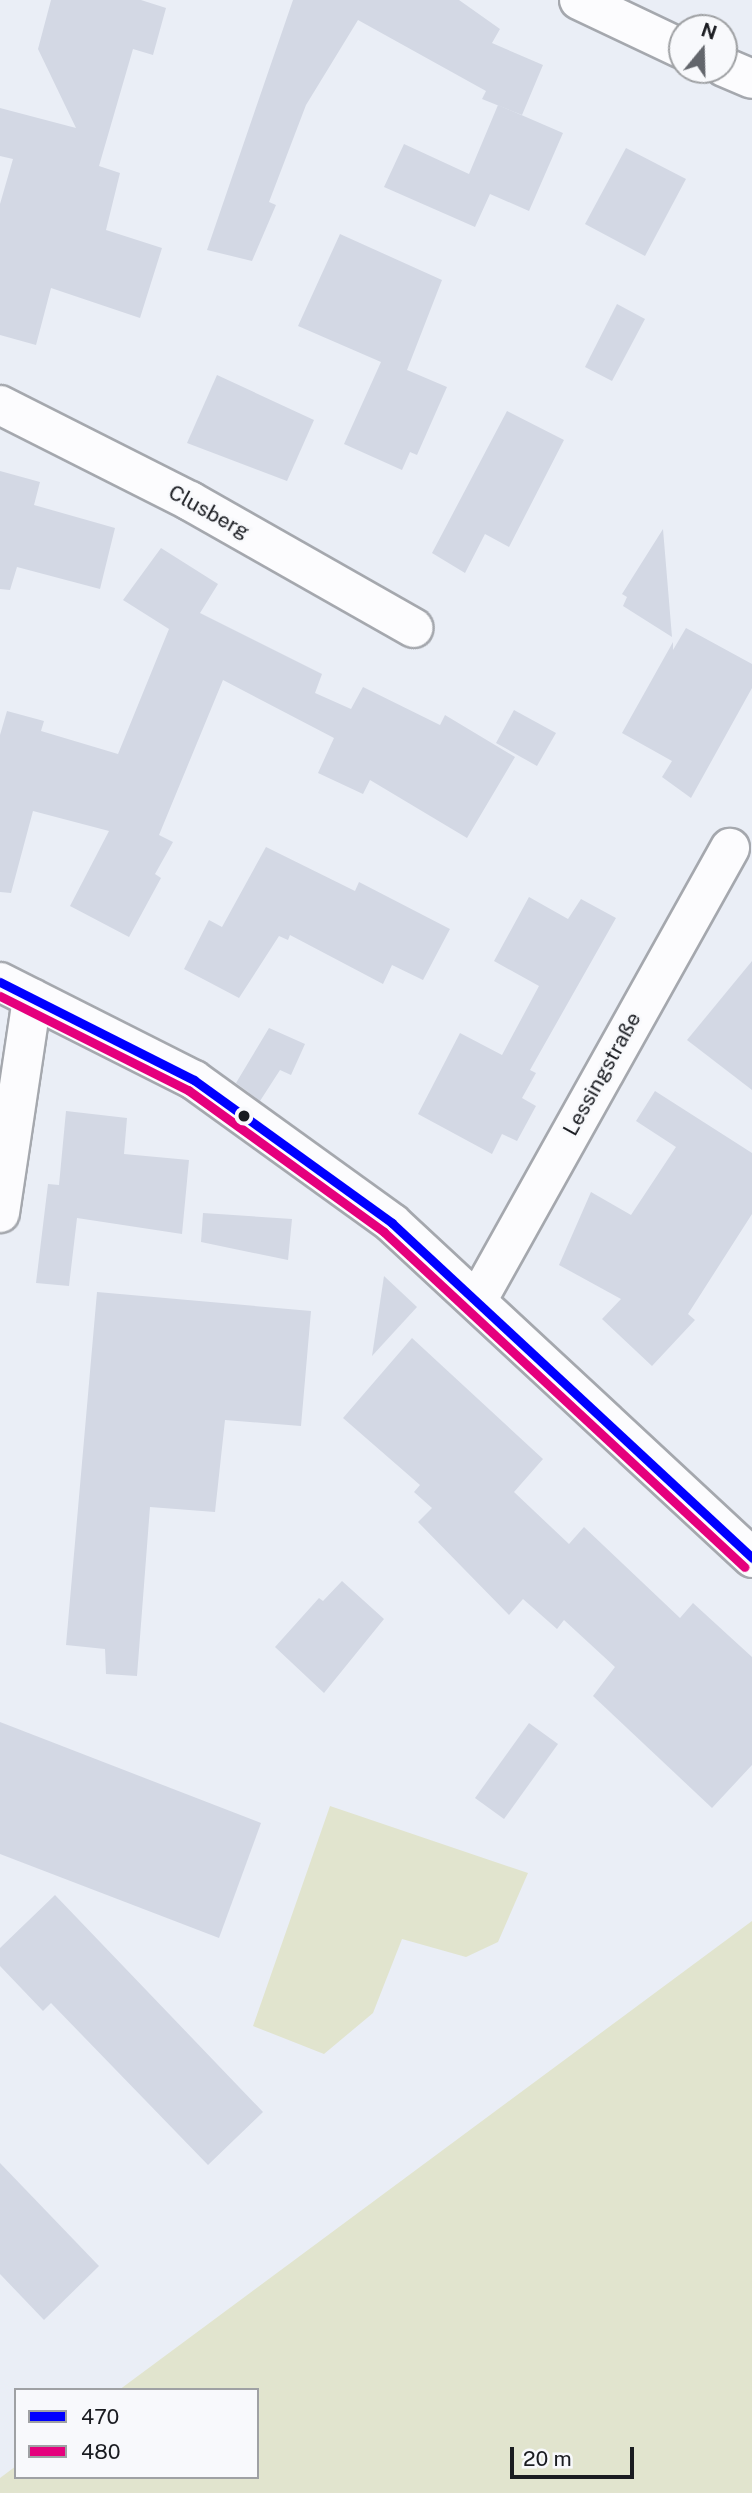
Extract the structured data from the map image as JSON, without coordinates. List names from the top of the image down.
{
  "streets": {
    "street": ["Clusberg", "Lessingstraße"]
  },
  "lines": ["transit line 470", "transit line 480"],
  "legend": ["470", "480"],
  "scale_bar": "20 m",
  "north": "top"
}
